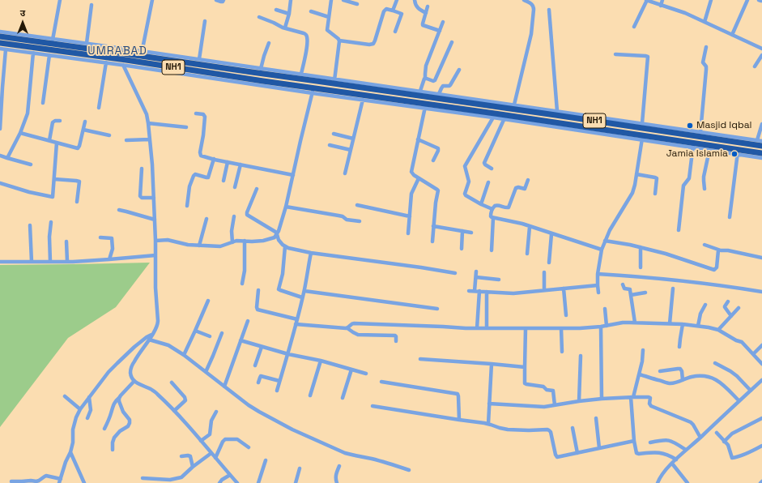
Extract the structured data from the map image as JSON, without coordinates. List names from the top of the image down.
{
  "streets": {
    "highway": ["NH1"]
  },
  "districts": ["UMRABAD"],
  "places": ["Masjid Iqbal", "Jamia Islamia"],
  "north": "top"
}
